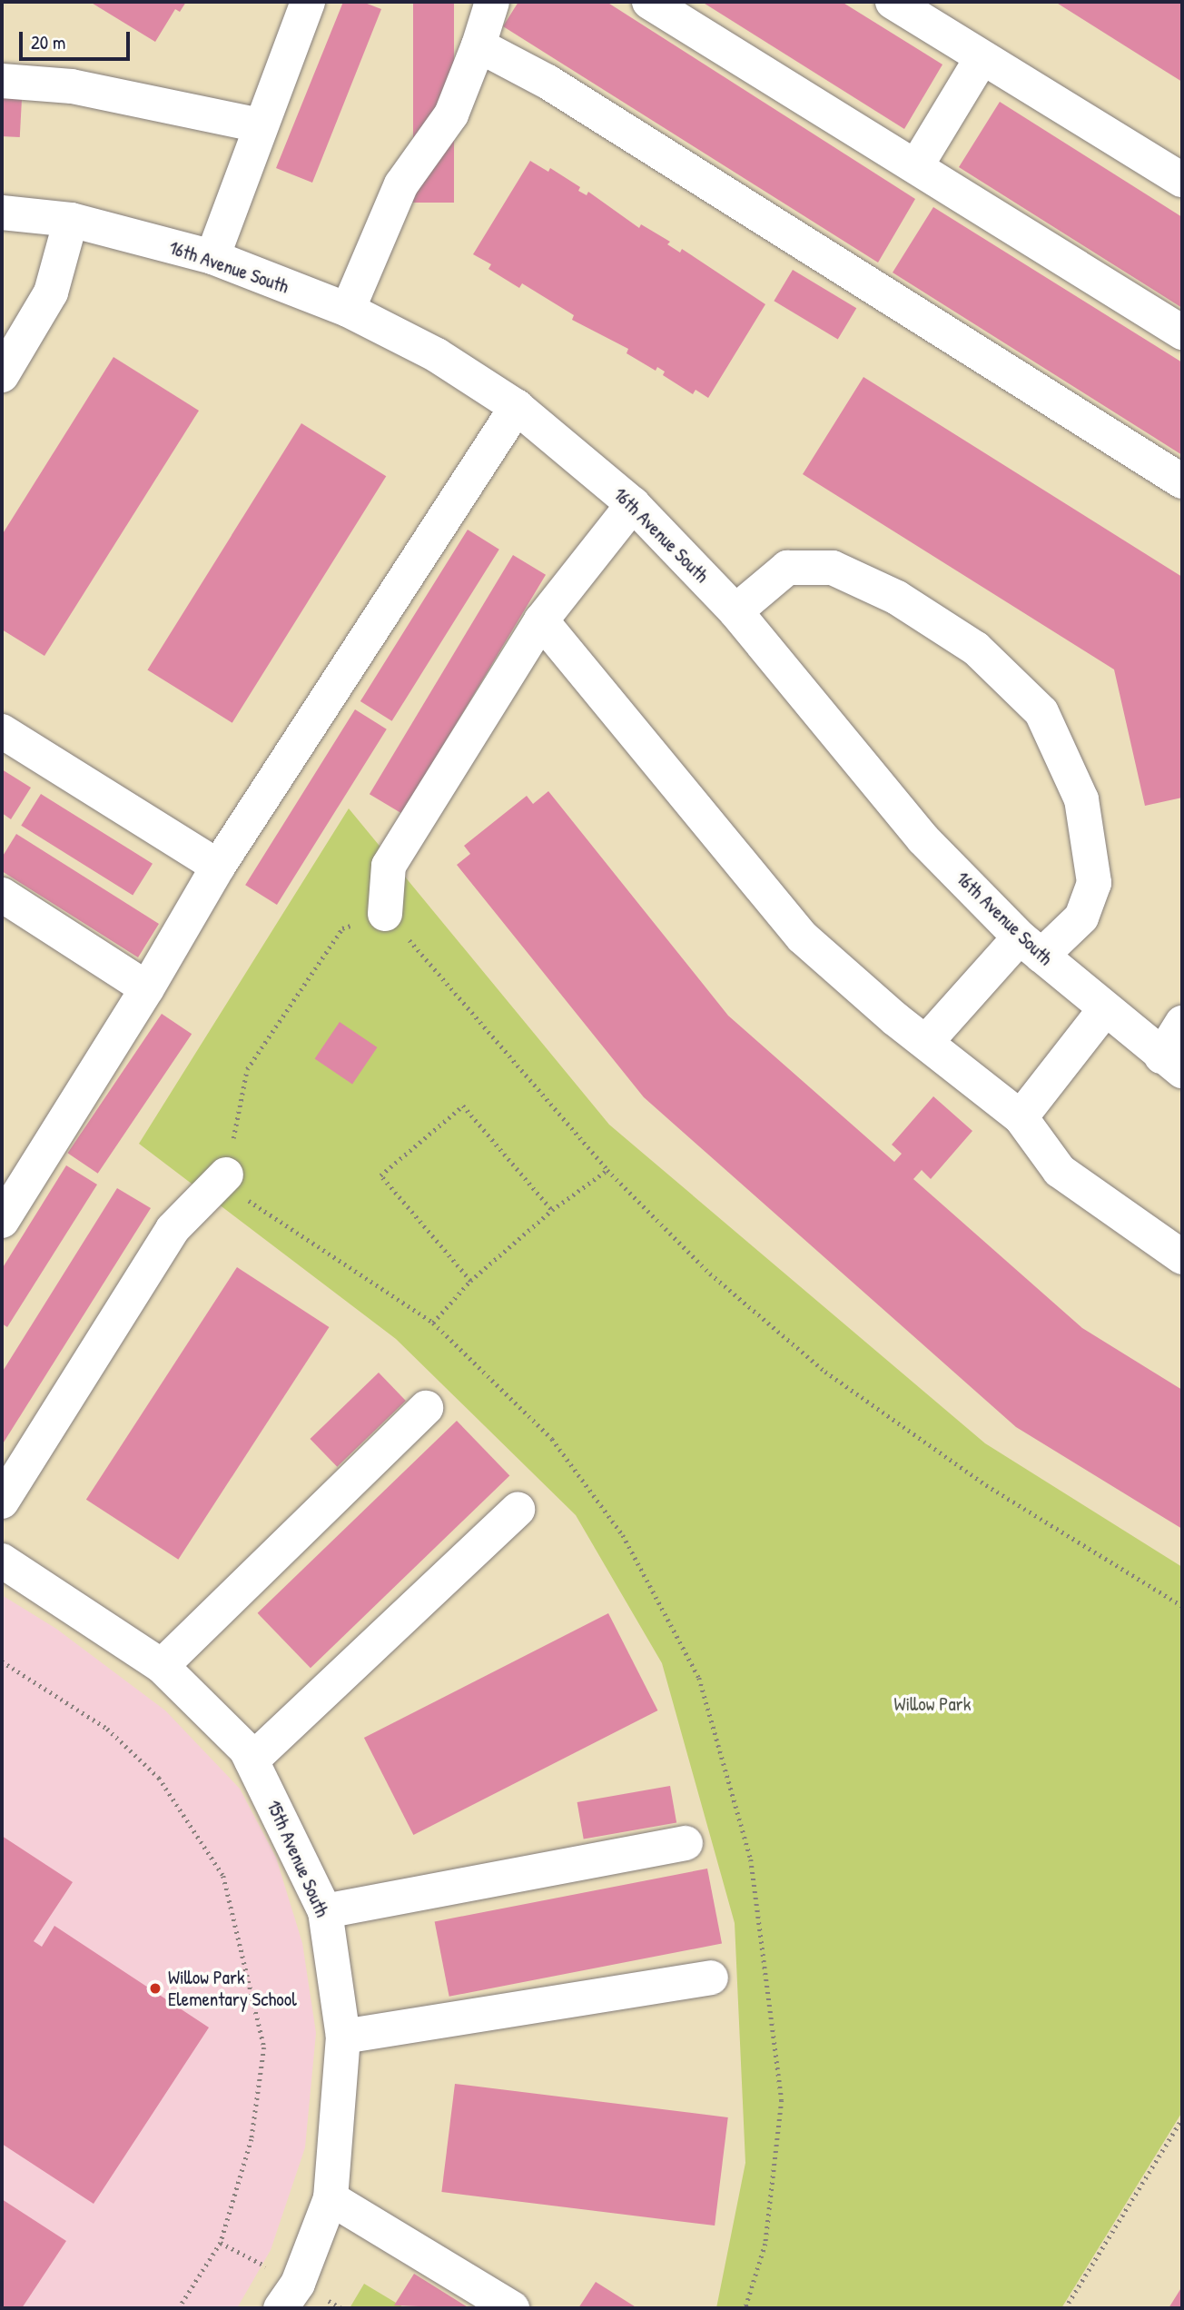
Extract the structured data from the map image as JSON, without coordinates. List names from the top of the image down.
{
  "streets": {
    "street": ["16th Avenue South", "15th Avenue South"]
  },
  "parks": ["Willow Park"],
  "places": ["Willow Park Elementary School"],
  "scale_bar": "20 m"
}
